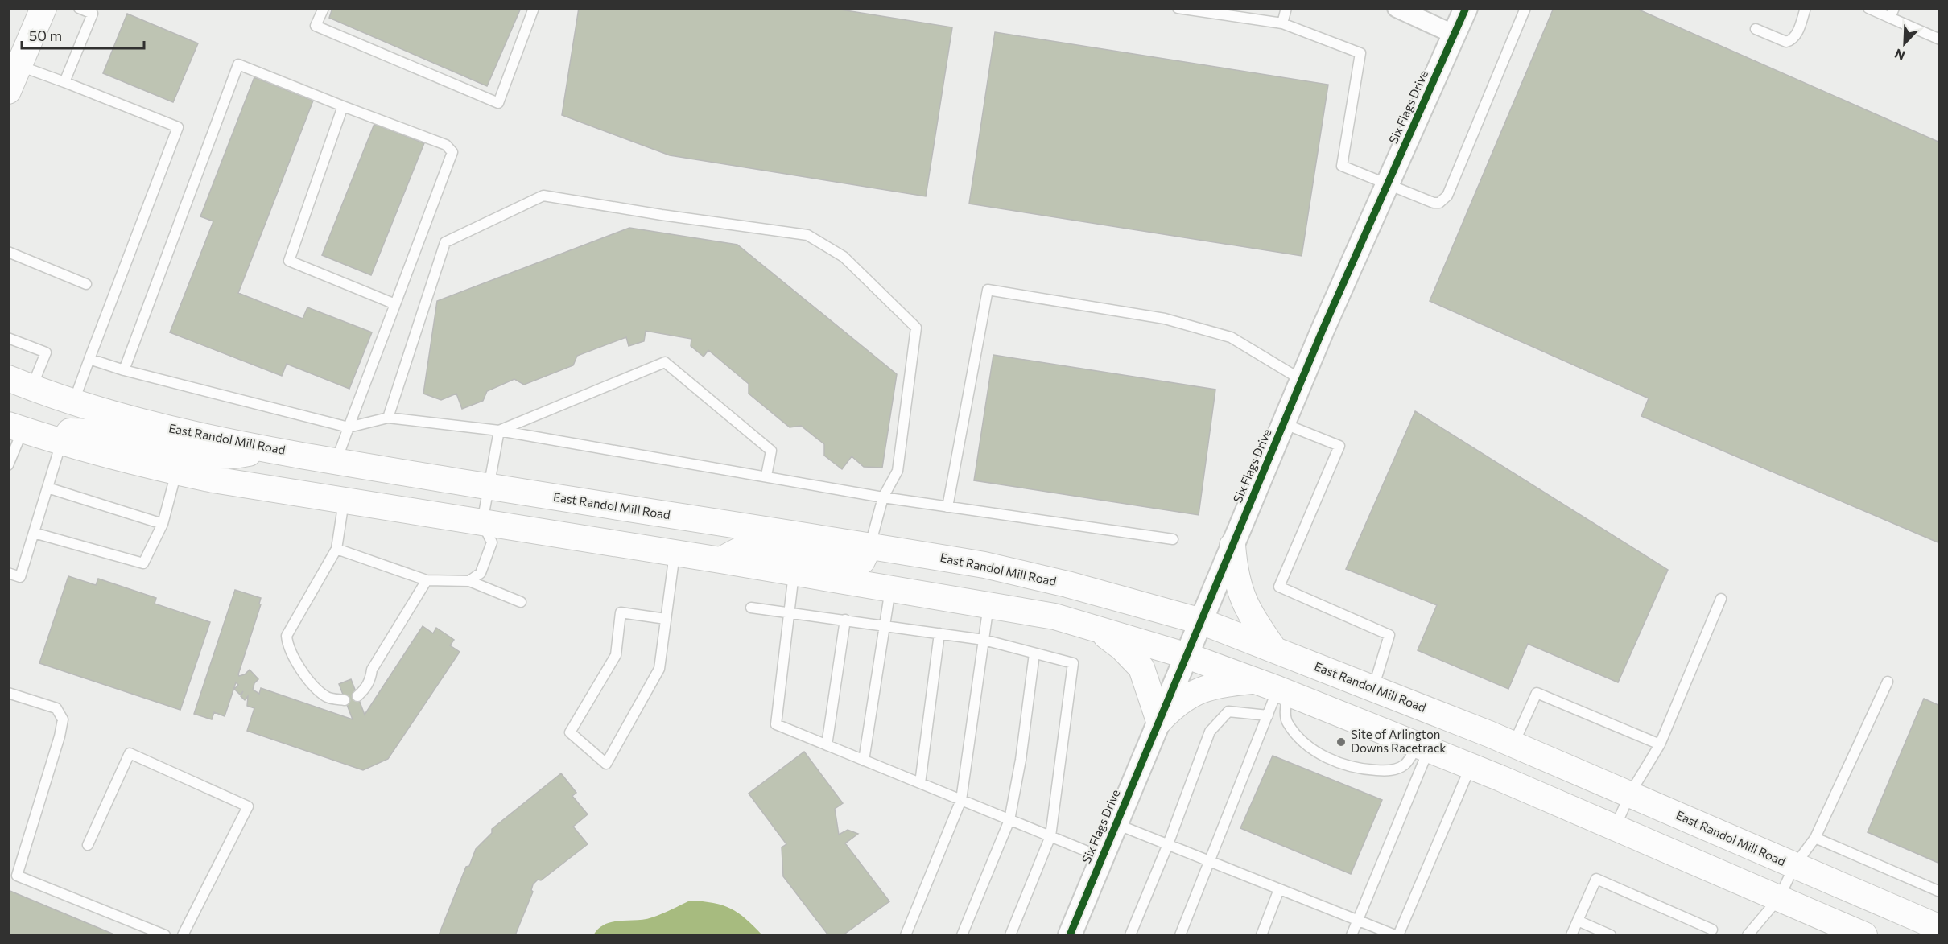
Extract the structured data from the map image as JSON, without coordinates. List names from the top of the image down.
{
  "streets": {
    "main road": ["East Randol Mill Road"],
    "street": ["Six Flags Drive"]
  },
  "crossings": [
    ["Six Flags Drive", "East Randol Mill Road"]
  ],
  "places": ["Site of Arlington Downs Racetrack"],
  "scale_bar": "50 m",
  "north": "bottom left"
}
